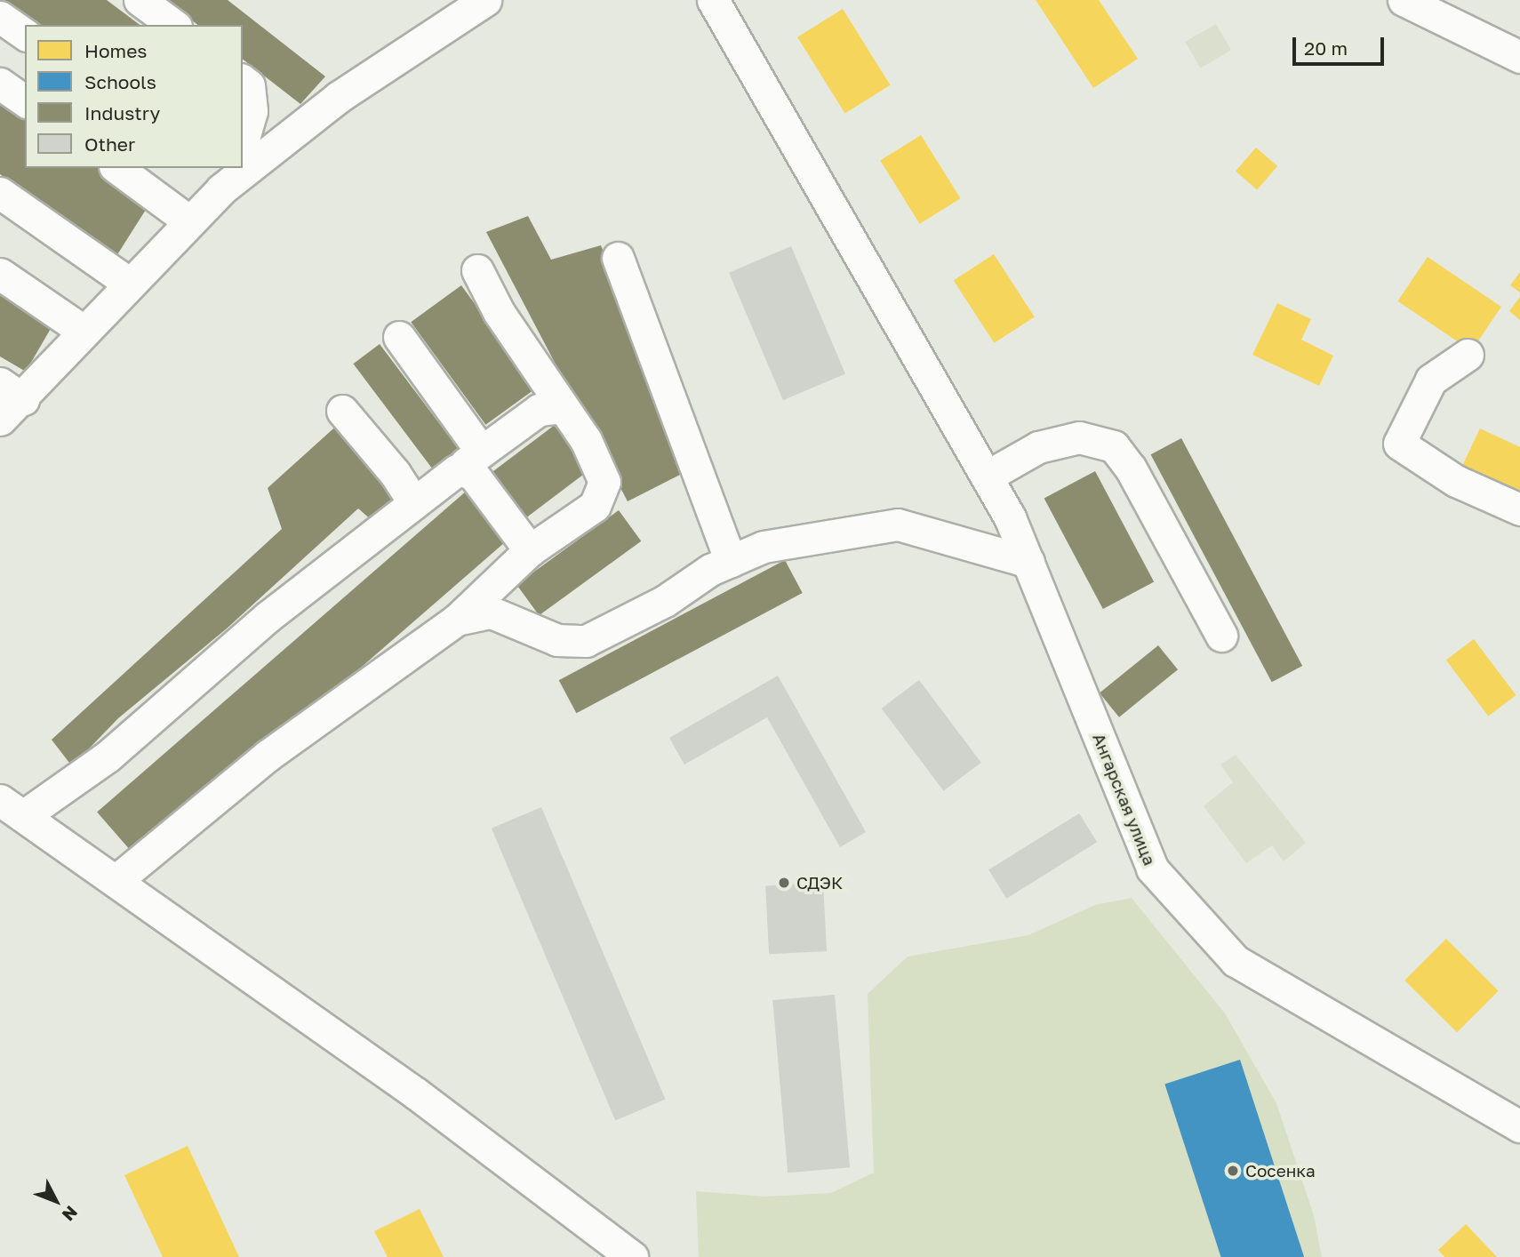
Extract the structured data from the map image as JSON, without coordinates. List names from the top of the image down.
{
  "streets": {
    "street": ["Ангарская улица"]
  },
  "places": ["СДЭК", "Сосенка"],
  "legend": [
    "Homes",
    "Schools",
    "Industry",
    "Other"
  ],
  "scale_bar": "20 m",
  "north": "bottom right"
}
